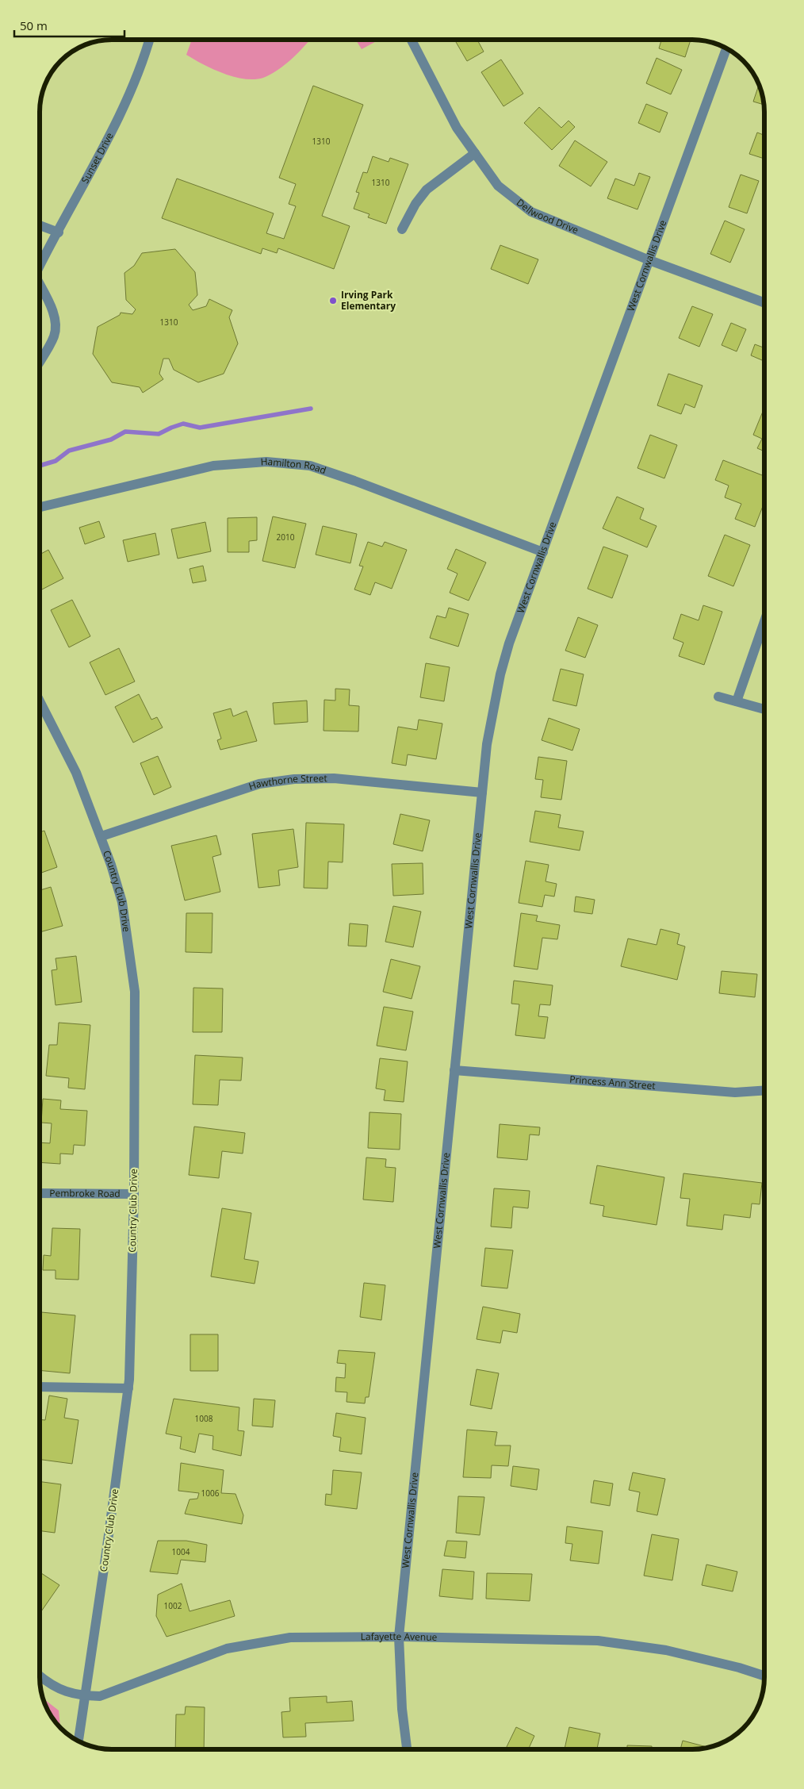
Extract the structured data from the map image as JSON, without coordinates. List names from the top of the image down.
{
  "streets": {
    "street": [
      "Sunset Drive",
      "Dellwood Drive",
      "West Cornwallis Drive",
      "Hamilton Road",
      "Hawthorne Street",
      "Country Club Drive",
      "Princess Ann Street",
      "Pembroke Road",
      "Lafayette Avenue"
    ]
  },
  "crossings": [
    ["Dellwood Drive", "West Cornwallis Drive"],
    ["West Cornwallis Drive", "Hamilton Road"],
    ["West Cornwallis Drive", "Hawthorne Street"],
    ["West Cornwallis Drive", "Princess Ann Street"],
    ["West Cornwallis Drive", "Lafayette Avenue"],
    ["Hawthorne Street", "Country Club Drive"],
    ["Country Club Drive", "Pembroke Road"],
    ["Country Club Drive", "Lafayette Avenue"]
  ],
  "places": ["Irving Park Elementary"],
  "house_numbers": [
    "1310",
    "1310",
    "1310",
    "2010",
    "1008",
    "1006",
    "1004",
    "1002"
  ],
  "scale_bar": "50 m"
}
